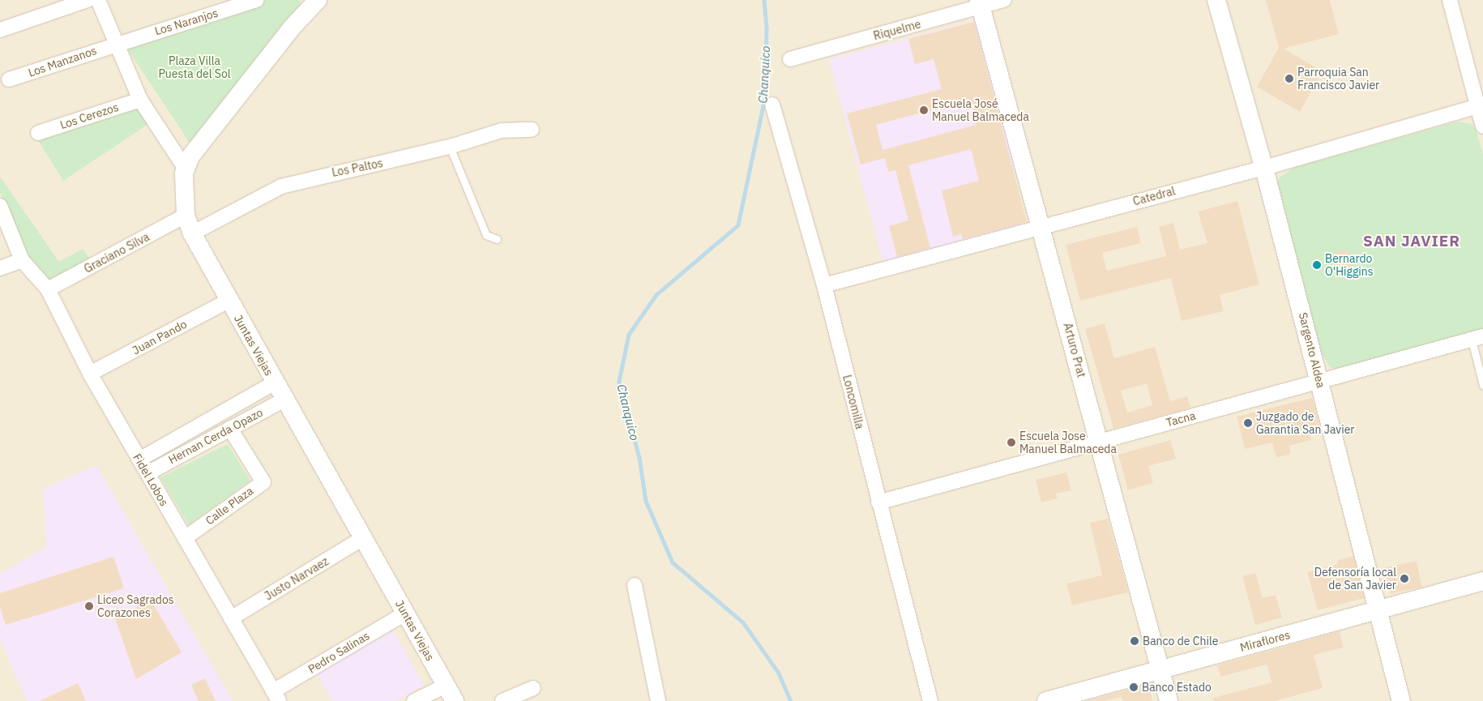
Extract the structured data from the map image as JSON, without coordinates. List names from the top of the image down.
{
  "streets": {
    "street": [
      "Los Naranjos",
      "Riquelme",
      "Los Manzanos",
      "Los Cerezos",
      "Los Paltos",
      "Catedral",
      "Graciano Silva",
      "Juan Pando",
      "Juntas Viejas",
      "Arturo Prat",
      "Sargento Aldea",
      "Loncomilla",
      "Tacna",
      "Hernan Cerda Opazo",
      "Fidel Lobos",
      "Calle Plaza",
      "Justo Narvaez",
      "Miraflores",
      "Pedro Salinas"
    ]
  },
  "crossings": [
    ["Los Naranjos", "Los Manzanos"],
    ["Riquelme", "Arturo Prat"],
    ["Los Paltos", "Juntas Viejas"],
    ["Catedral", "Arturo Prat"],
    ["Catedral", "Sargento Aldea"],
    ["Catedral", "Loncomilla"],
    ["Graciano Silva", "Juntas Viejas"],
    ["Graciano Silva", "Fidel Lobos"],
    ["Juan Pando", "Juntas Viejas"],
    ["Juan Pando", "Fidel Lobos"],
    ["Juntas Viejas", "Hernan Cerda Opazo"],
    ["Juntas Viejas", "Justo Narvaez"],
    ["Juntas Viejas", "Pedro Salinas"],
    ["Arturo Prat", "Tacna"],
    ["Arturo Prat", "Miraflores"],
    ["Sargento Aldea", "Tacna"],
    ["Sargento Aldea", "Miraflores"],
    ["Loncomilla", "Tacna"],
    ["Hernan Cerda Opazo", "Fidel Lobos"],
    ["Hernan Cerda Opazo", "Calle Plaza"],
    ["Fidel Lobos", "Calle Plaza"],
    ["Fidel Lobos", "Justo Narvaez"],
    ["Fidel Lobos", "Pedro Salinas"]
  ],
  "districts": ["SAN JAVIER"],
  "water": ["Chanquico"],
  "parks": ["Plaza Villa Puesta del Sol"],
  "places": [
    "Parroquia San Francisco Javier",
    "Escuela José Manuel Balmaceda",
    "Bernardo O'Higgins",
    "Juzgado de Garantia San Javier",
    "Escuela Jose Manuel Balmaceda",
    "Defensoría local de San Javier",
    "Liceo Sagrados Corazones",
    "Banco de Chile",
    "Banco Estado"
  ]
}
